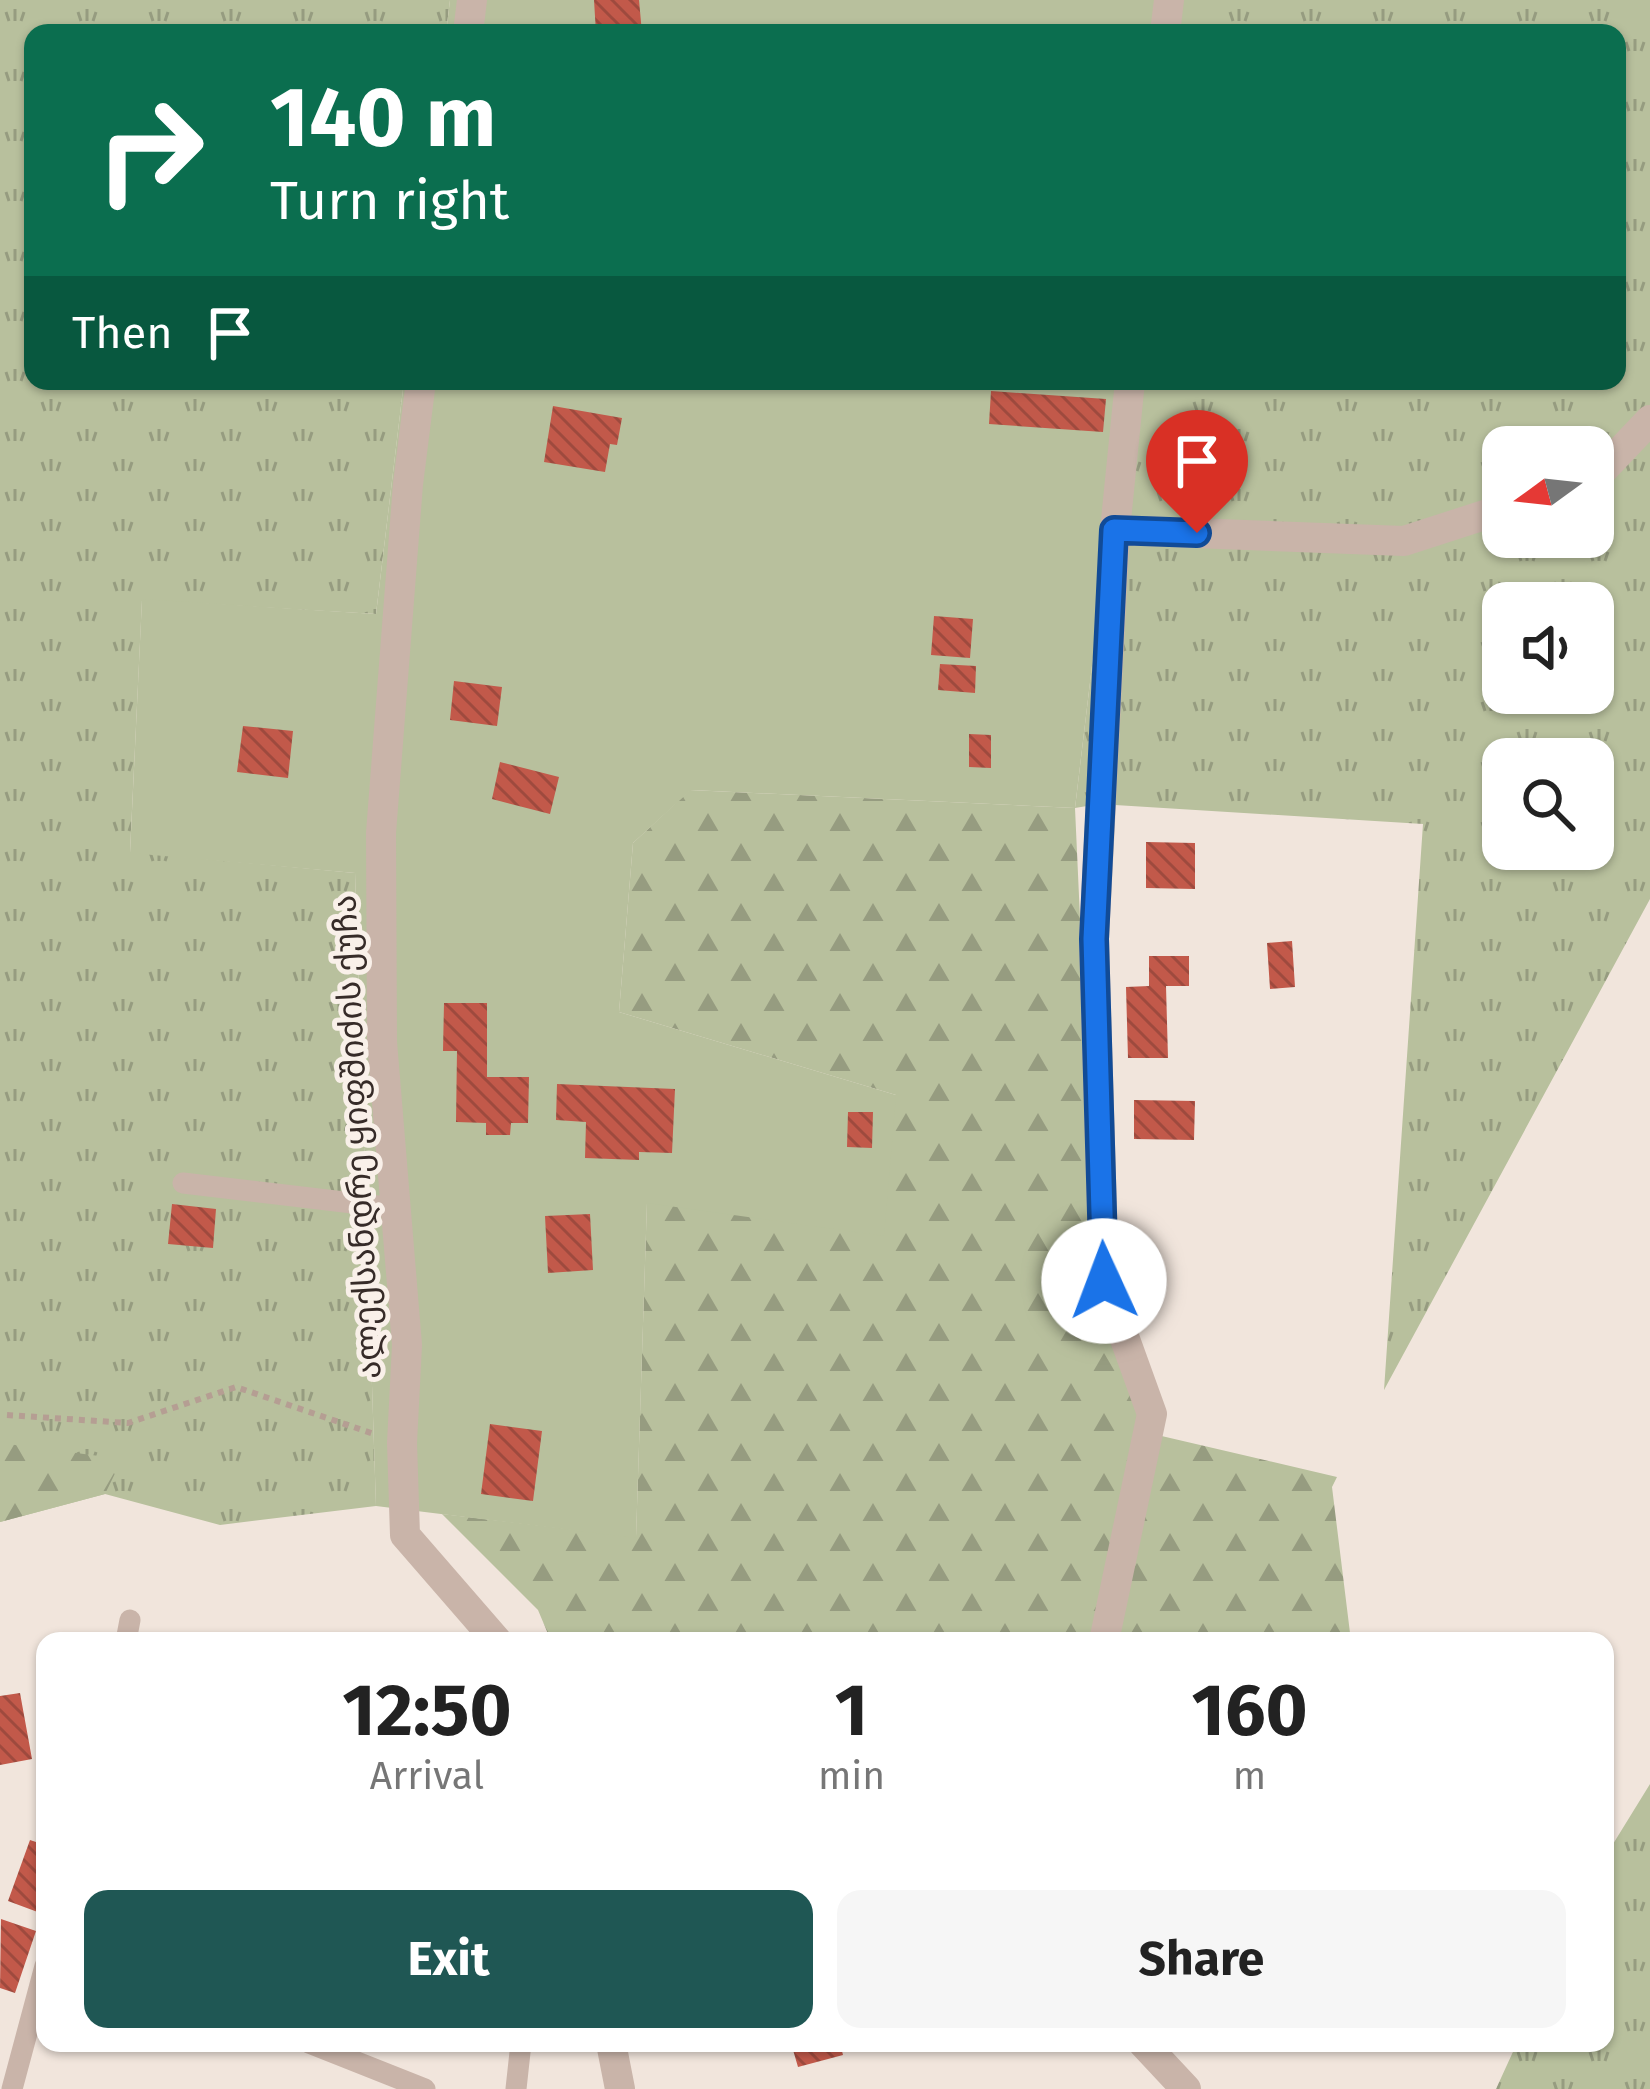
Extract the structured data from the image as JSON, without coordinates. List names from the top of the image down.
{
  "streets": {
    "street": ["ალექსანდრე ყიფშიძის ქუჩა"]
  },
  "north": "left",
  "page": {
    "turn": ["140 m", "Turn right"],
    "then": "Then",
    "eta": [
      "12:50",
      "Arrival",
      "1",
      "min",
      "160",
      "m"
    ],
    "buttons": ["Exit", "Share"]
  }
}
